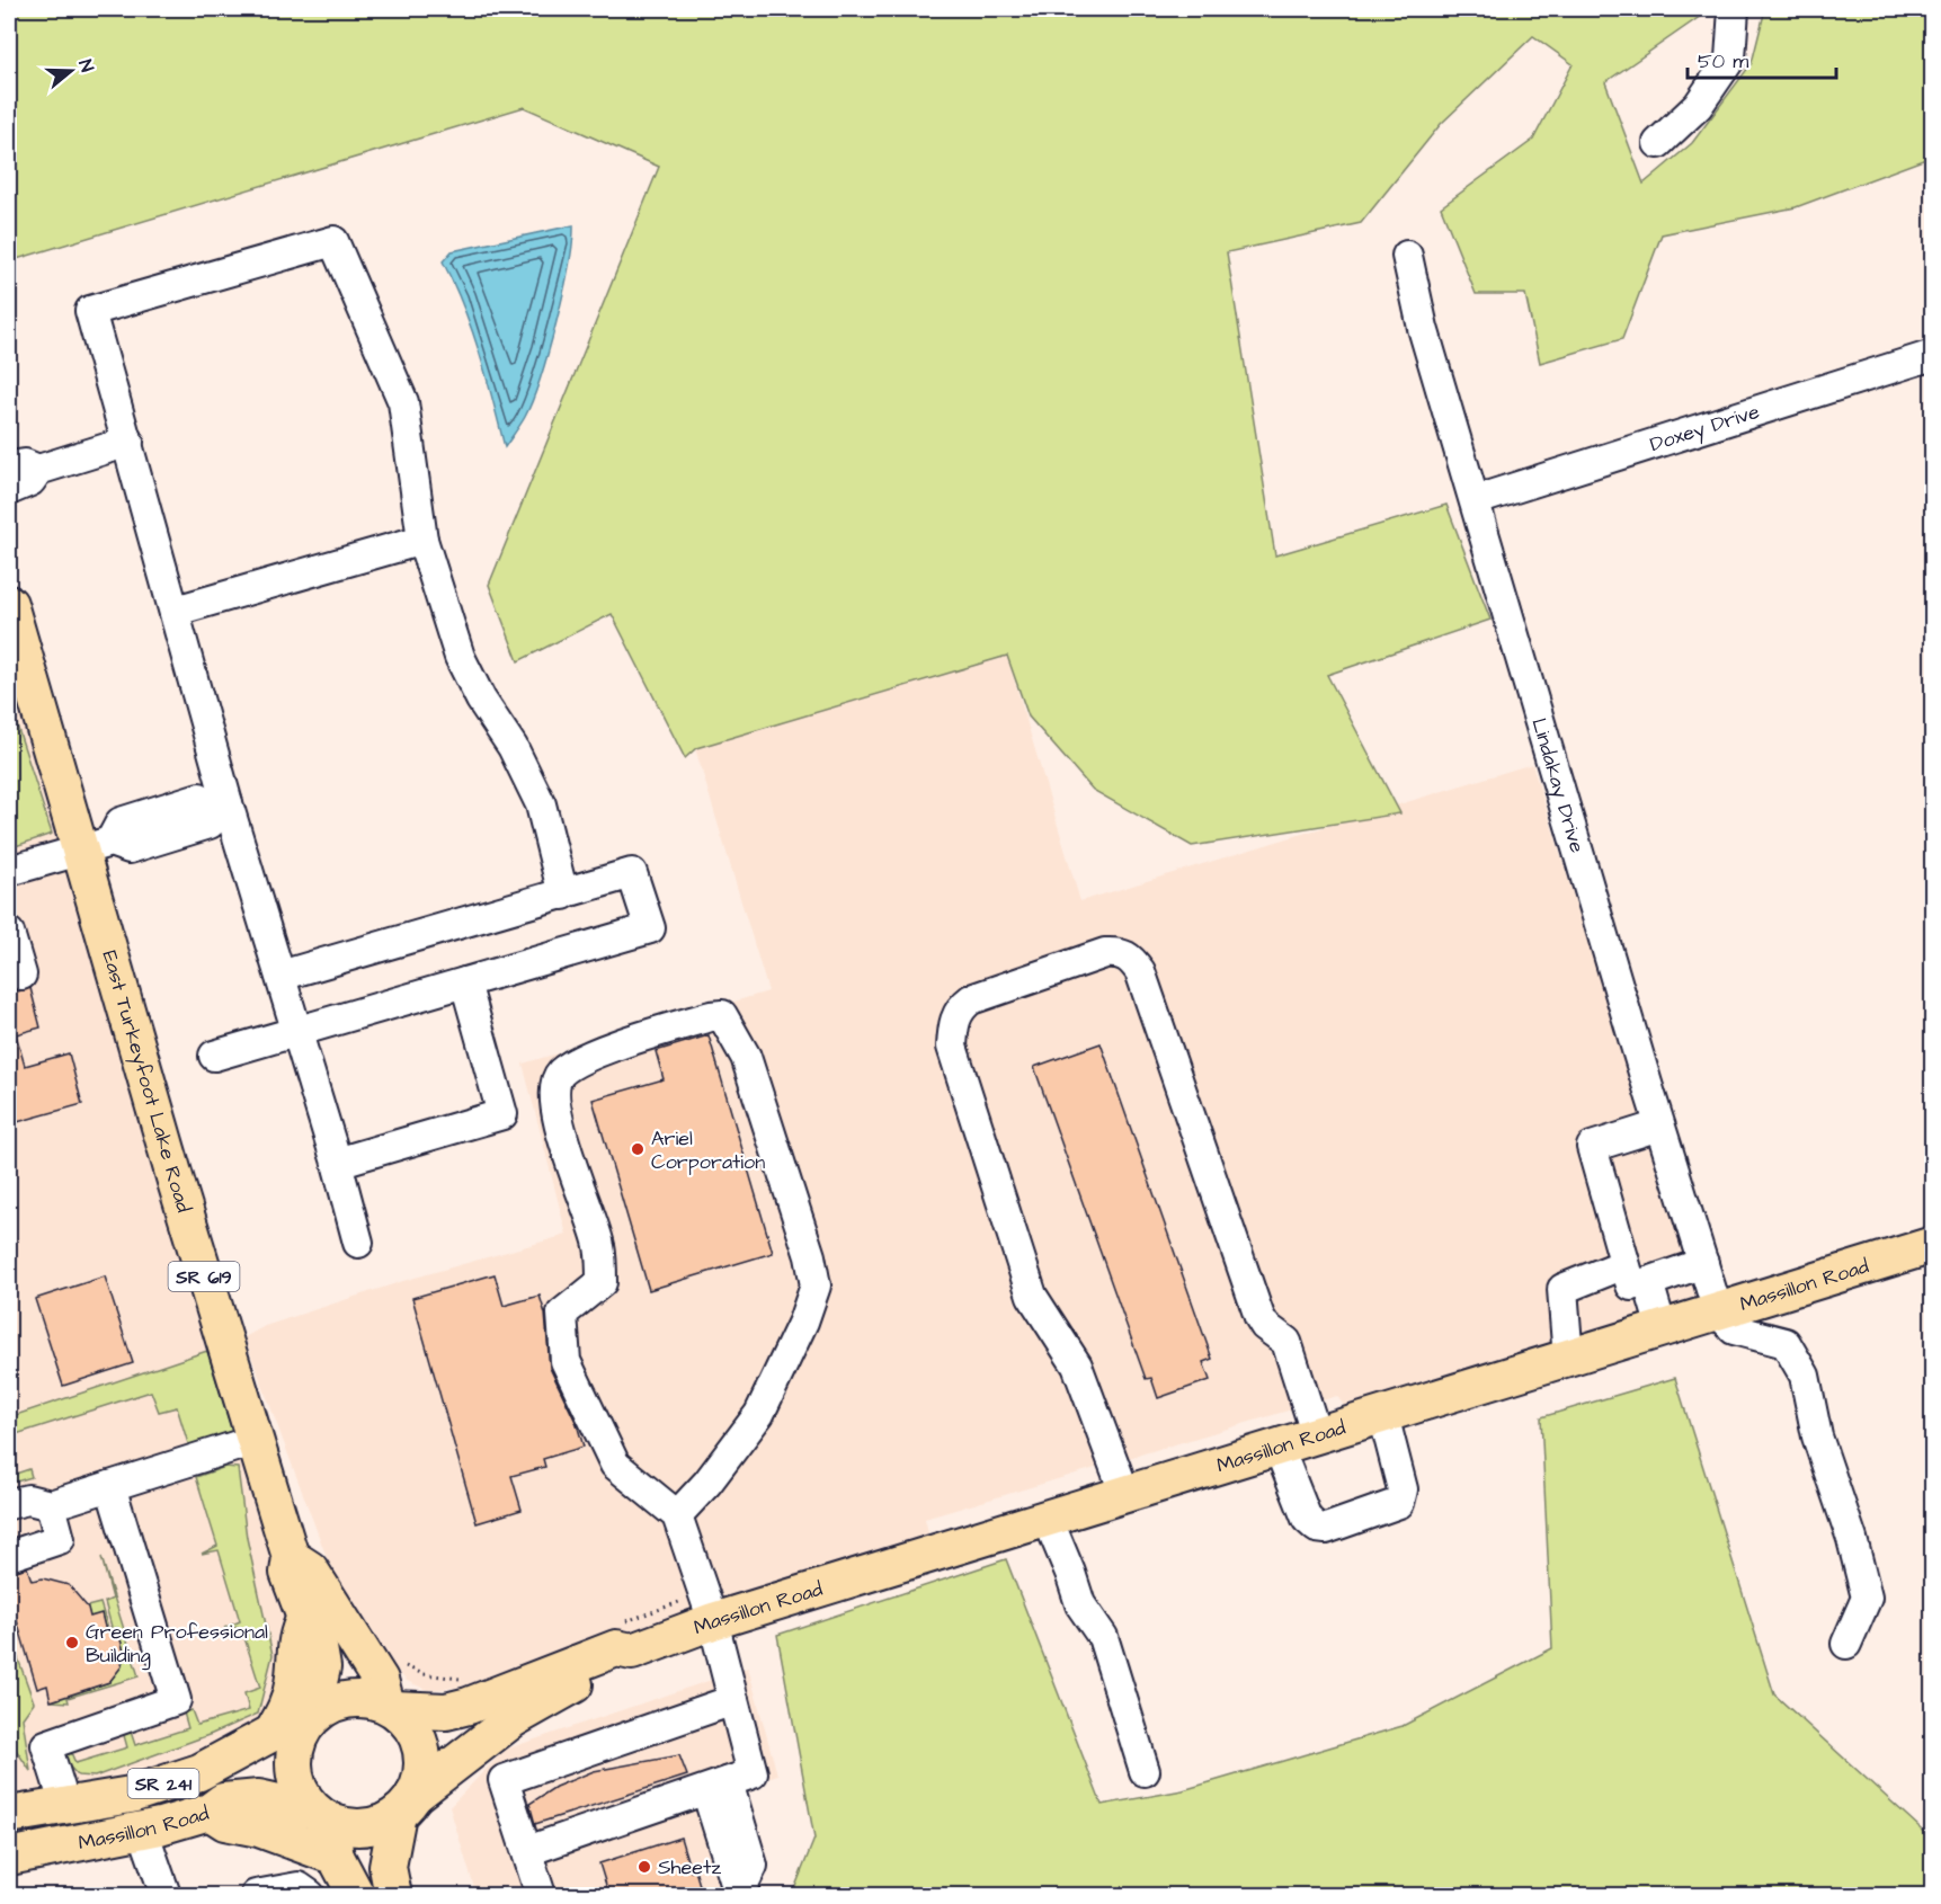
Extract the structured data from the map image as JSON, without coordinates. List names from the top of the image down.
{
  "streets": {
    "main road": [
      "East Turkeyfoot Lake Road",
      "SR 619",
      "Massillon Road",
      "SR 241"
    ],
    "street": ["Doxey Drive", "Lindakay Drive"]
  },
  "crossings": [
    ["Doxey Drive", "Lindakay Drive"],
    ["Lindakay Drive", "Massillon Road"],
    ["East Turkeyfoot Lake Road", "Massillon Road"]
  ],
  "places": ["Ariel Corporation", "Green Professional Building", "Sheetz"],
  "scale_bar": "50 m",
  "north": "right"
}
